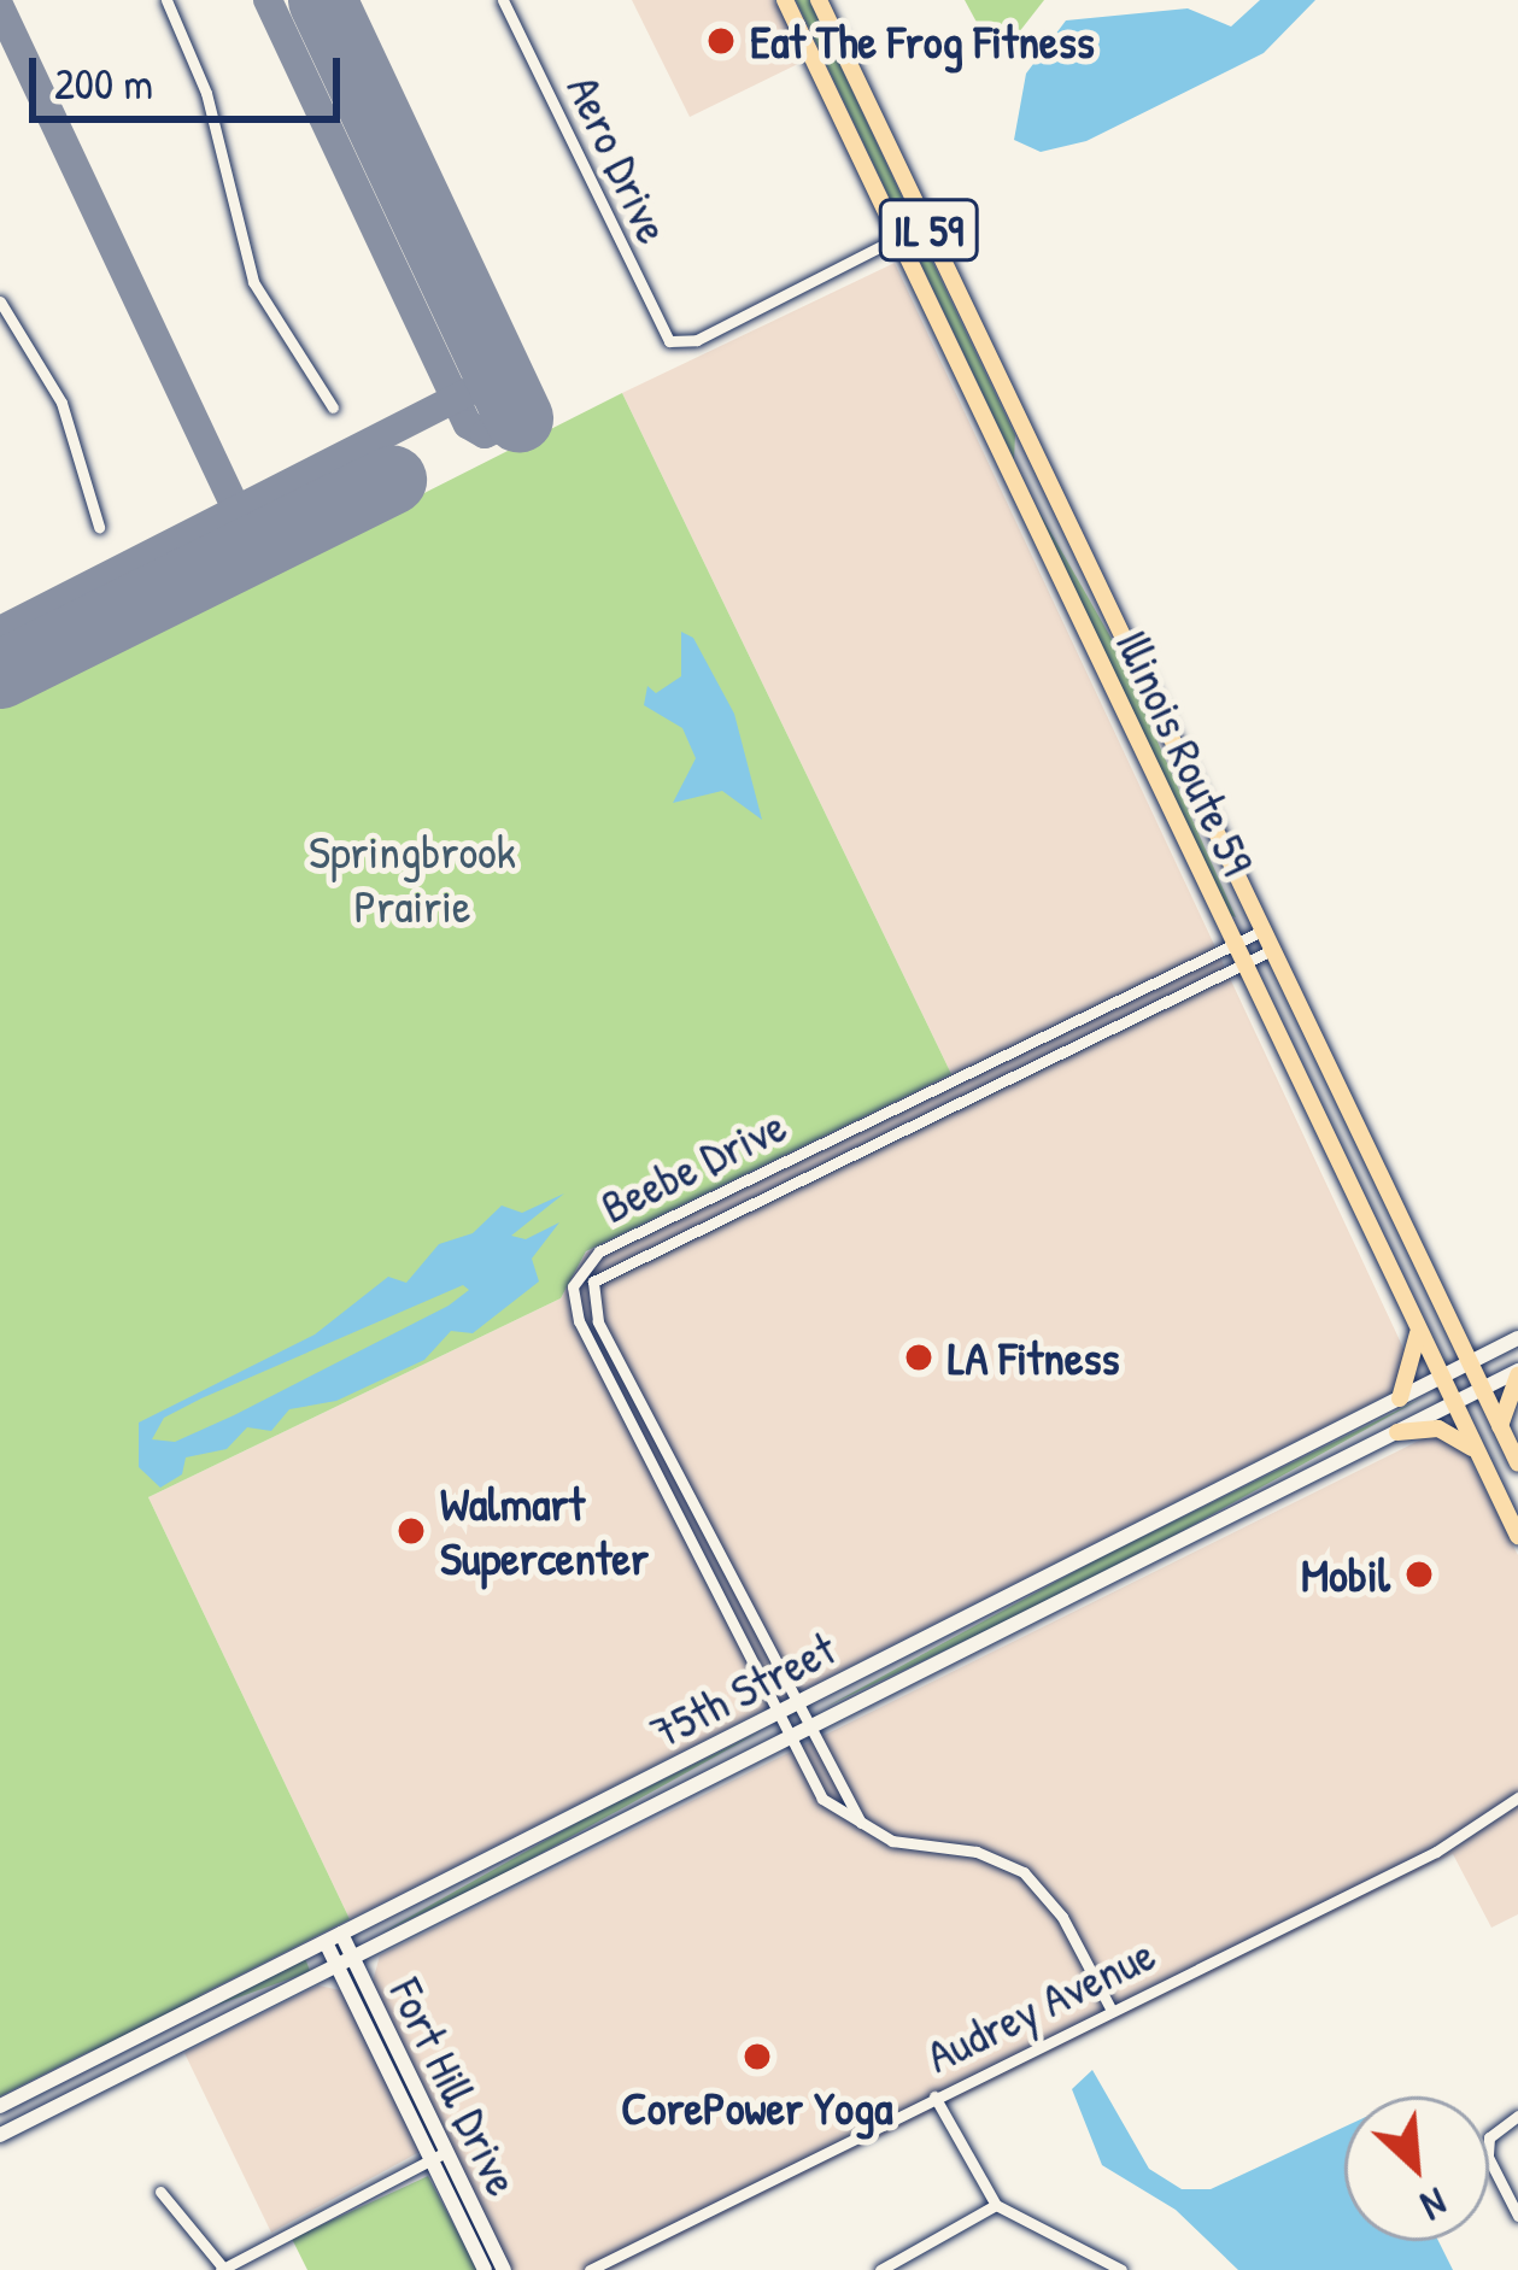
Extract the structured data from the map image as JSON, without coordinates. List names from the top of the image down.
{
  "streets": {
    "main road": [
      "IL 59",
      "Illinois Route 59",
      "75th Street",
      "Fort Hill Drive"
    ],
    "street": ["Aero Drive", "Beebe Drive", "Audrey Avenue"]
  },
  "crossings": [
    ["Aero Drive", "Illinois Route 59"],
    ["Illinois Route 59", "Beebe Drive"],
    ["Illinois Route 59", "75th Street"],
    ["Beebe Drive", "75th Street"],
    ["Beebe Drive", "Audrey Avenue"],
    ["75th Street", "Fort Hill Drive"]
  ],
  "parks": ["Springbrook Prairie"],
  "places": [
    "Eat The Frog Fitness",
    "LA Fitness",
    "Walmart Supercenter",
    "Mobil",
    "CorePower Yoga"
  ],
  "scale_bar": "200 m",
  "north": "bottom right"
}
